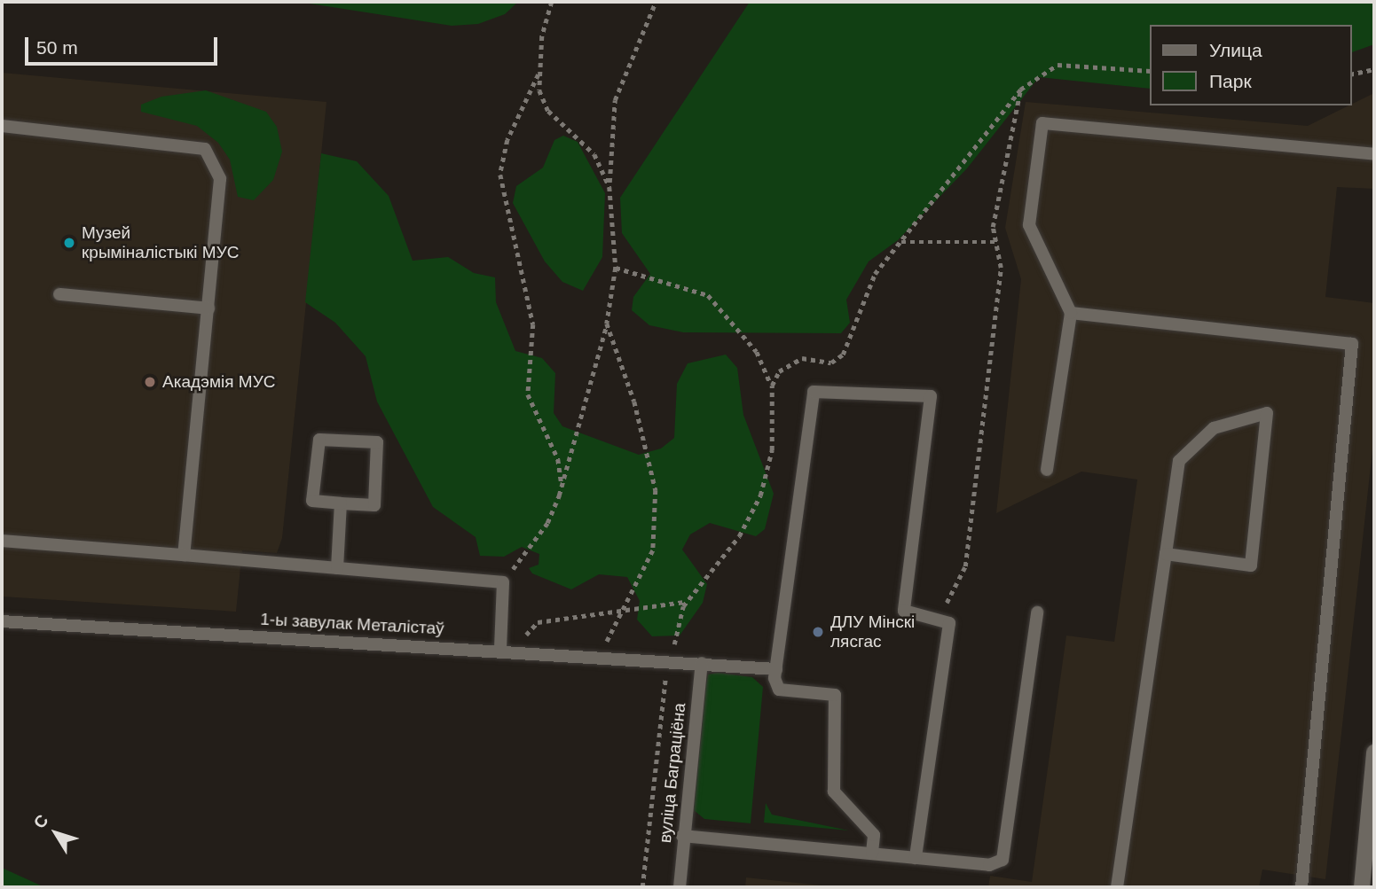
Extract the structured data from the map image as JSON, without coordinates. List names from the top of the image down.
{
  "streets": {
    "lane": ["1-ы завулак Металістаў", "вуліца Баграціёна"]
  },
  "crossings": [
    ["1-ы завулак Металістаў", "вуліца Баграціёна"]
  ],
  "places": ["Музей крыміналістыкі МУС", "Акадэмія МУС", "ДЛУ Мінскі лясгас"],
  "legend": ["Улица", "Парк"],
  "scale_bar": "50 m",
  "north": "top left"
}
